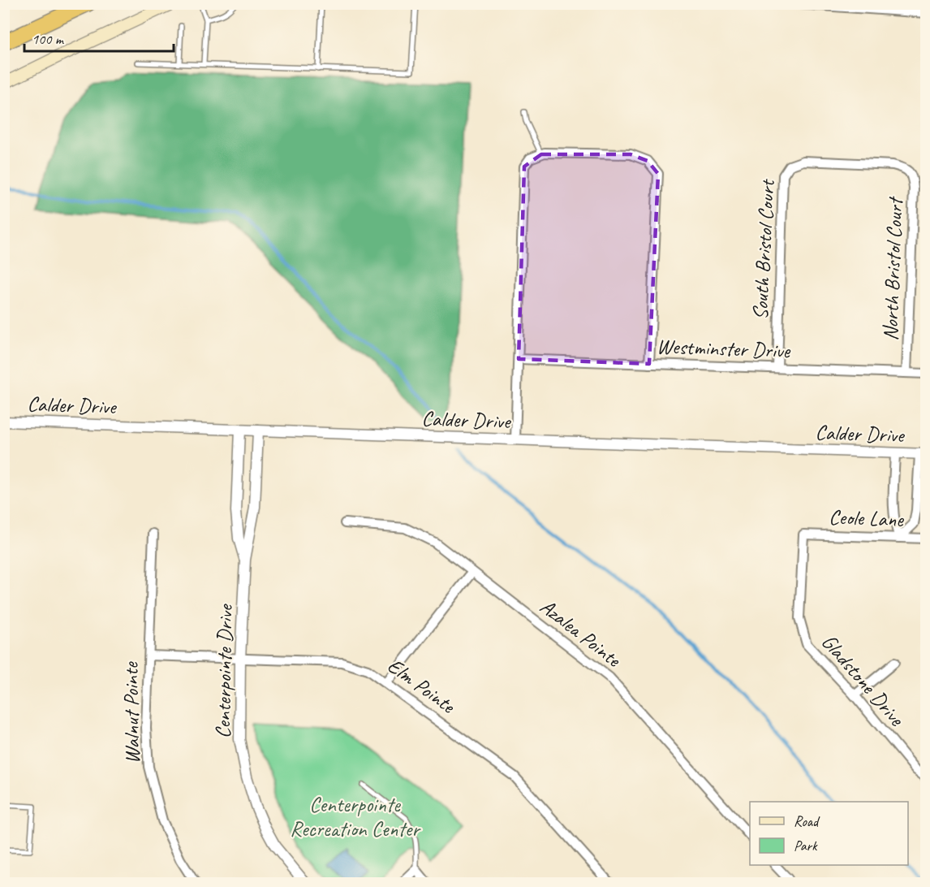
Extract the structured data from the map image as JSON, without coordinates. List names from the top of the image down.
{
  "streets": {
    "street": [
      "South Bristol Court",
      "North Bristol Court",
      "Westminster Drive",
      "Calder Drive",
      "Ceole Lane",
      "Azalea Pointe",
      "Centerpointe Drive",
      "Gladstone Drive",
      "Elm Pointe",
      "Walnut Pointe"
    ]
  },
  "crossings": [
    ["South Bristol Court", "North Bristol Court"],
    ["South Bristol Court", "Westminster Drive"],
    ["North Bristol Court", "Westminster Drive"],
    ["Calder Drive", "Centerpointe Drive"],
    ["Ceole Lane", "Gladstone Drive"],
    ["Centerpointe Drive", "Elm Pointe"],
    ["Elm Pointe", "Walnut Pointe"]
  ],
  "parks": ["Centerpointe Recreation Center"],
  "legend": ["Road", "Park"],
  "scale_bar": "100 m"
}
